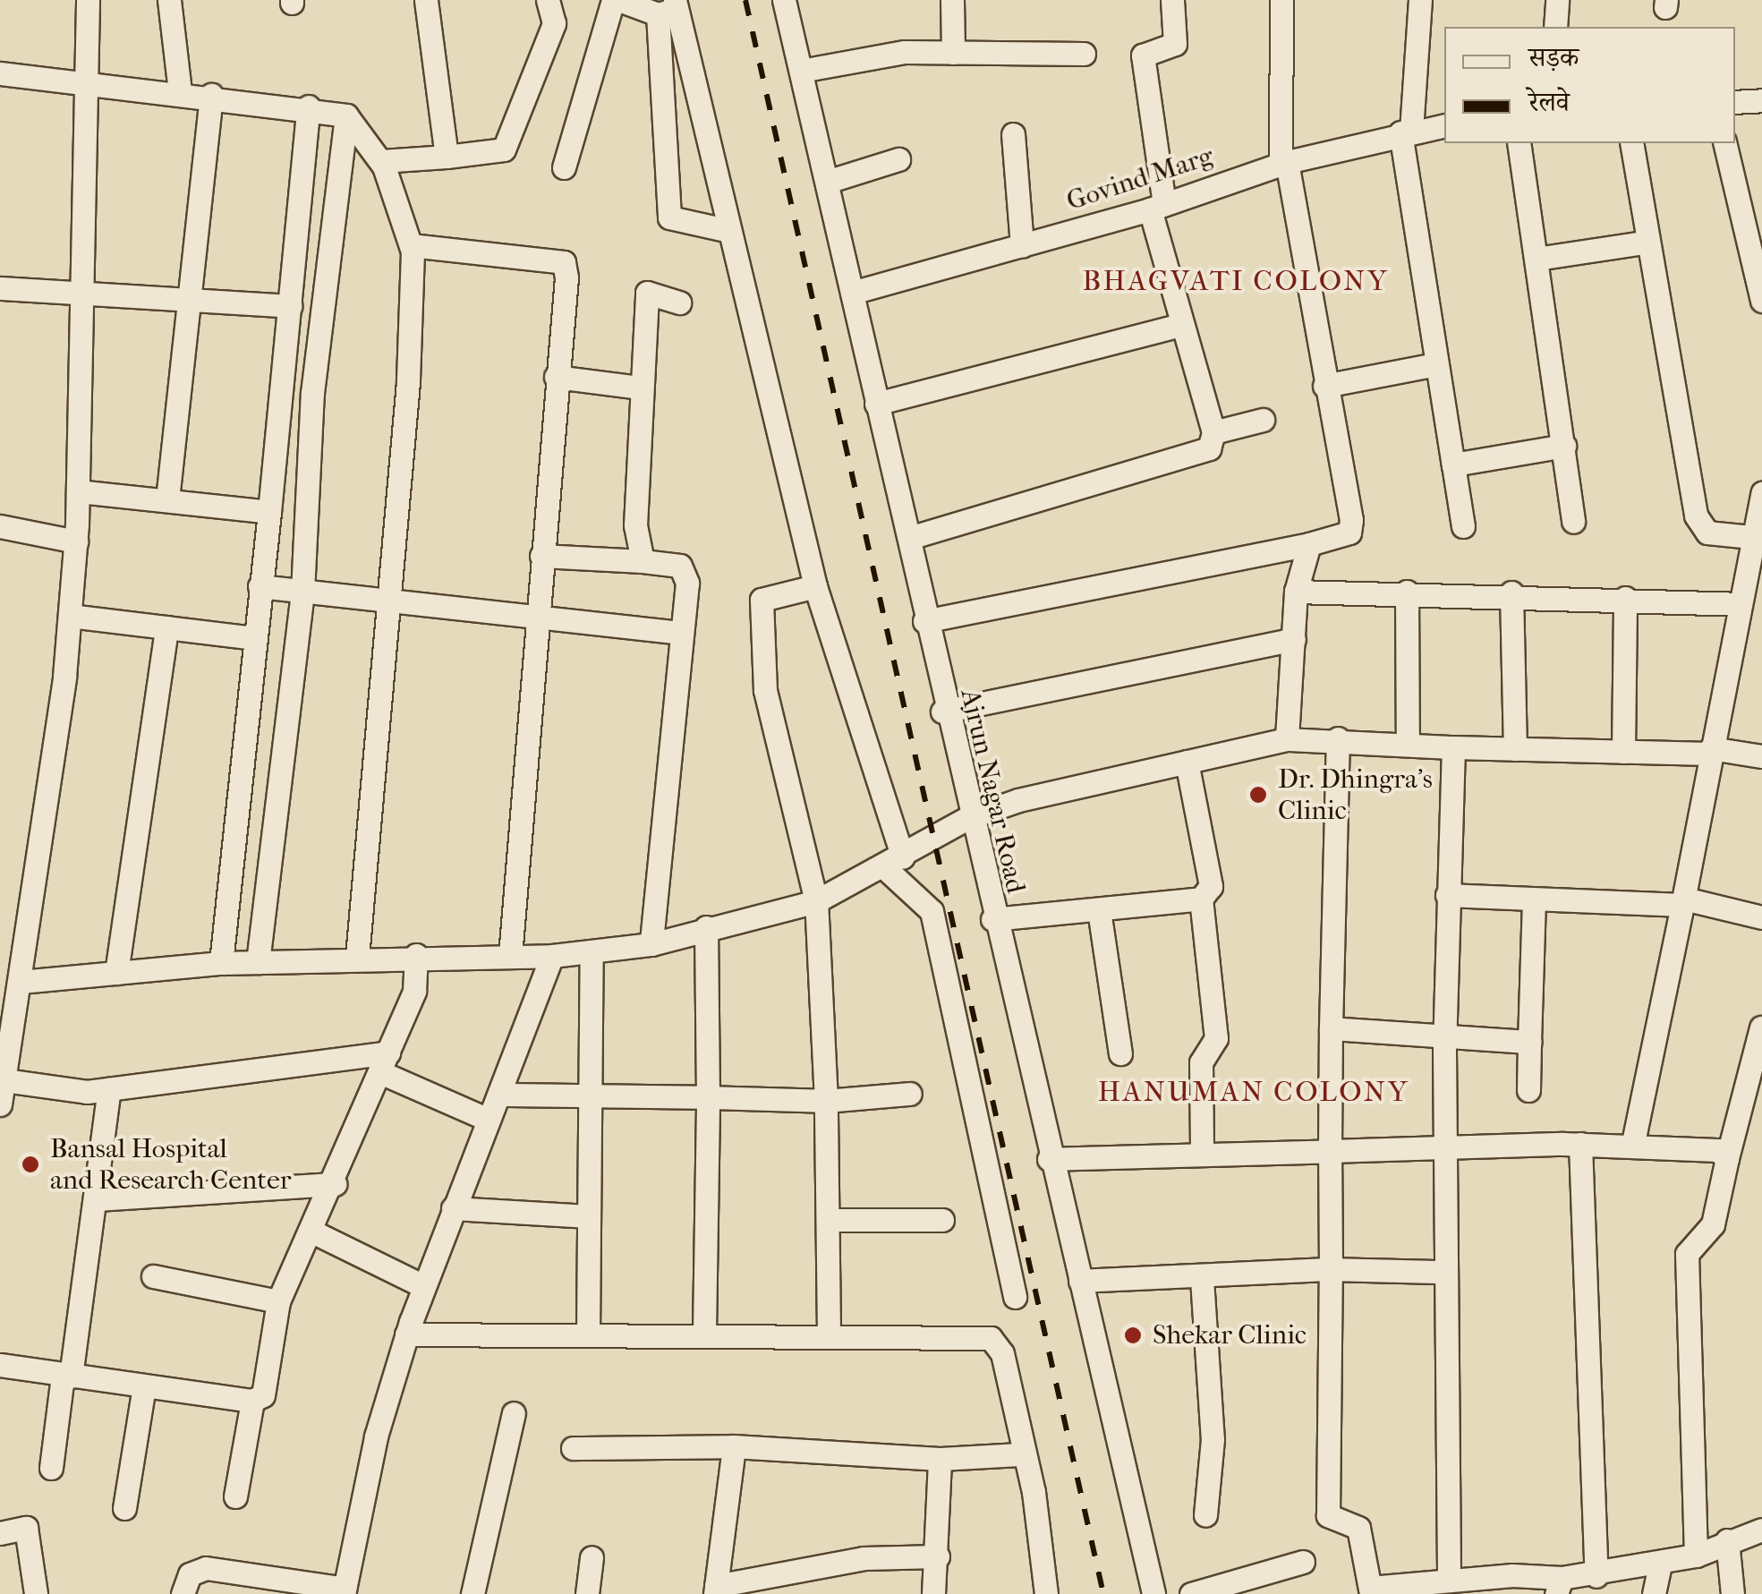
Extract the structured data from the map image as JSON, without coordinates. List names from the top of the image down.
{
  "streets": {
    "street": ["Govind Marg", "Ajrun Nagar Road"]
  },
  "crossings": [
    ["Govind Marg", "Ajrun Nagar Road"]
  ],
  "districts": ["BHAGVATI COLONY", "HANUMAN COLONY"],
  "places": ["Dr. Dhingra's Clinic", "Bansal Hospital and Research Center", "Shekar Clinic"],
  "legend": ["सड़क", "रेलवे"]
}
